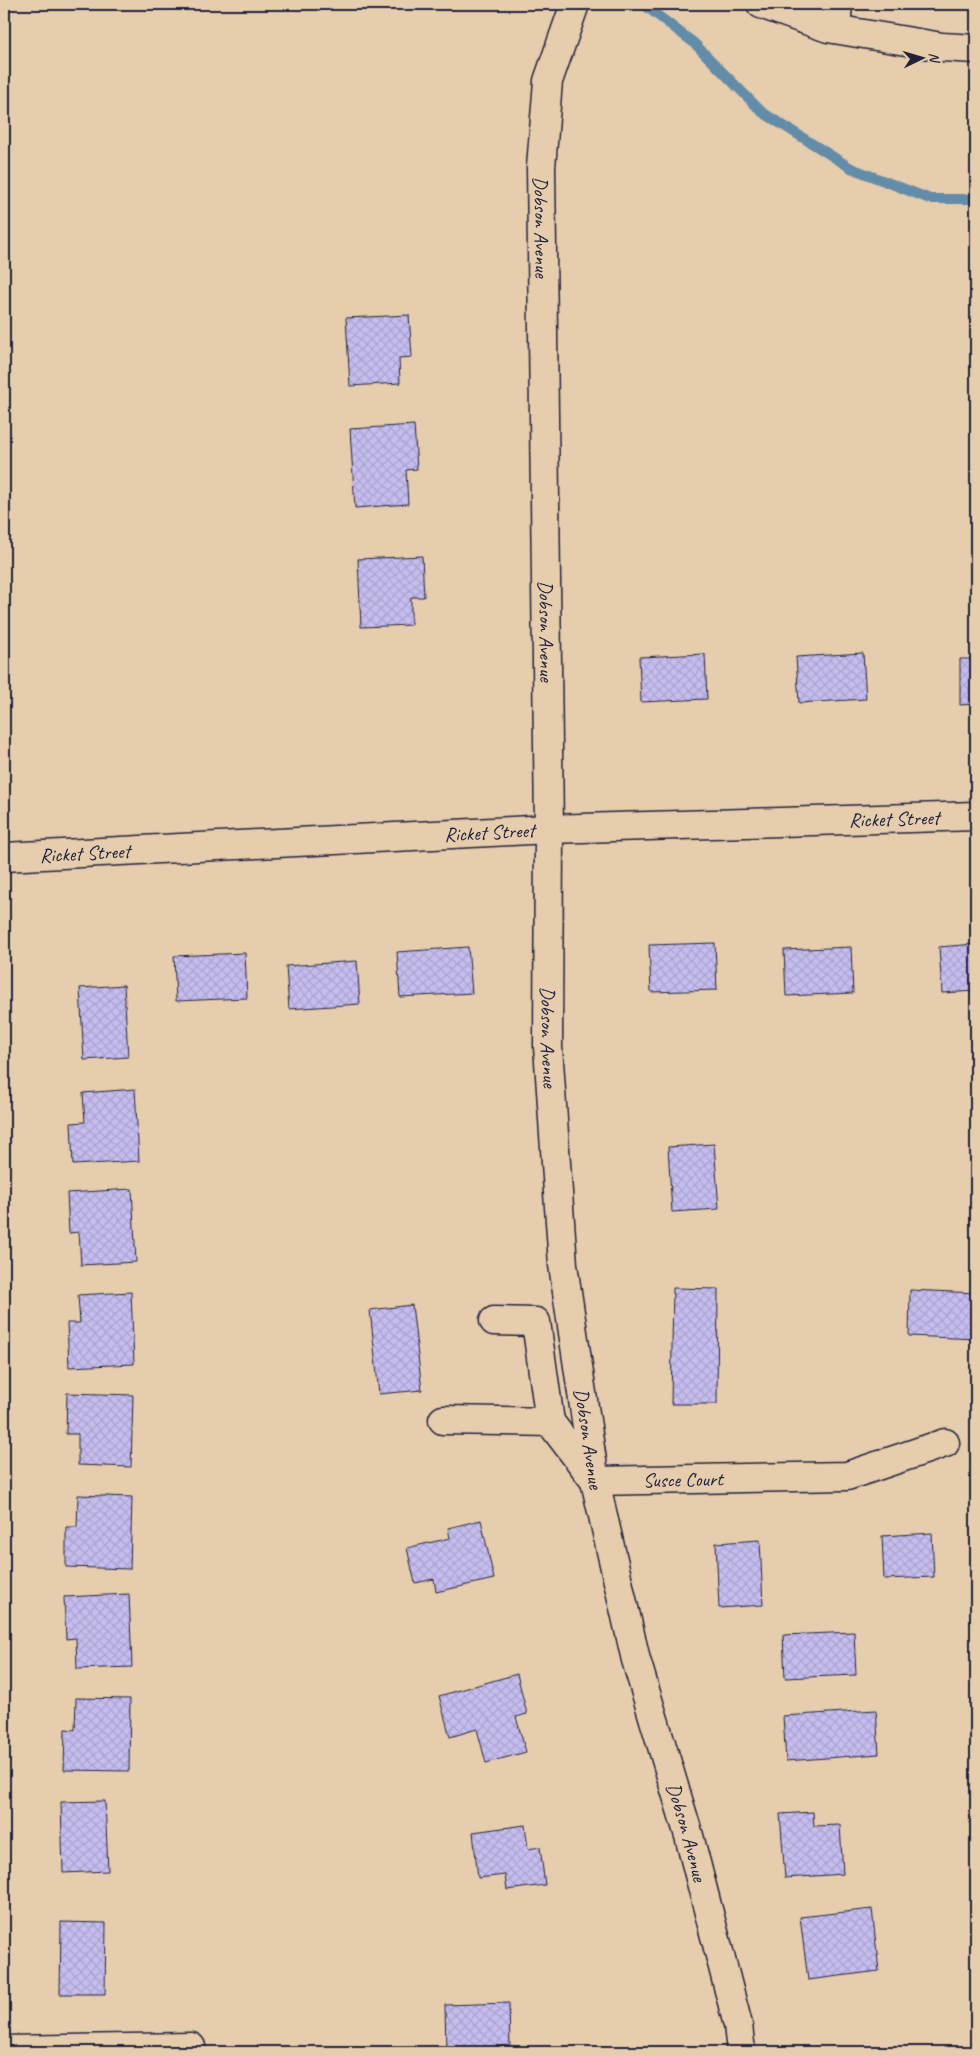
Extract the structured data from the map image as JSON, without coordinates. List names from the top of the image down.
{
  "streets": {
    "street": ["Dobson Avenue", "Ricket Street", "Susce Court"]
  },
  "crossings": [
    ["Dobson Avenue", "Ricket Street"],
    ["Dobson Avenue", "Susce Court"]
  ],
  "north": "right"
}
